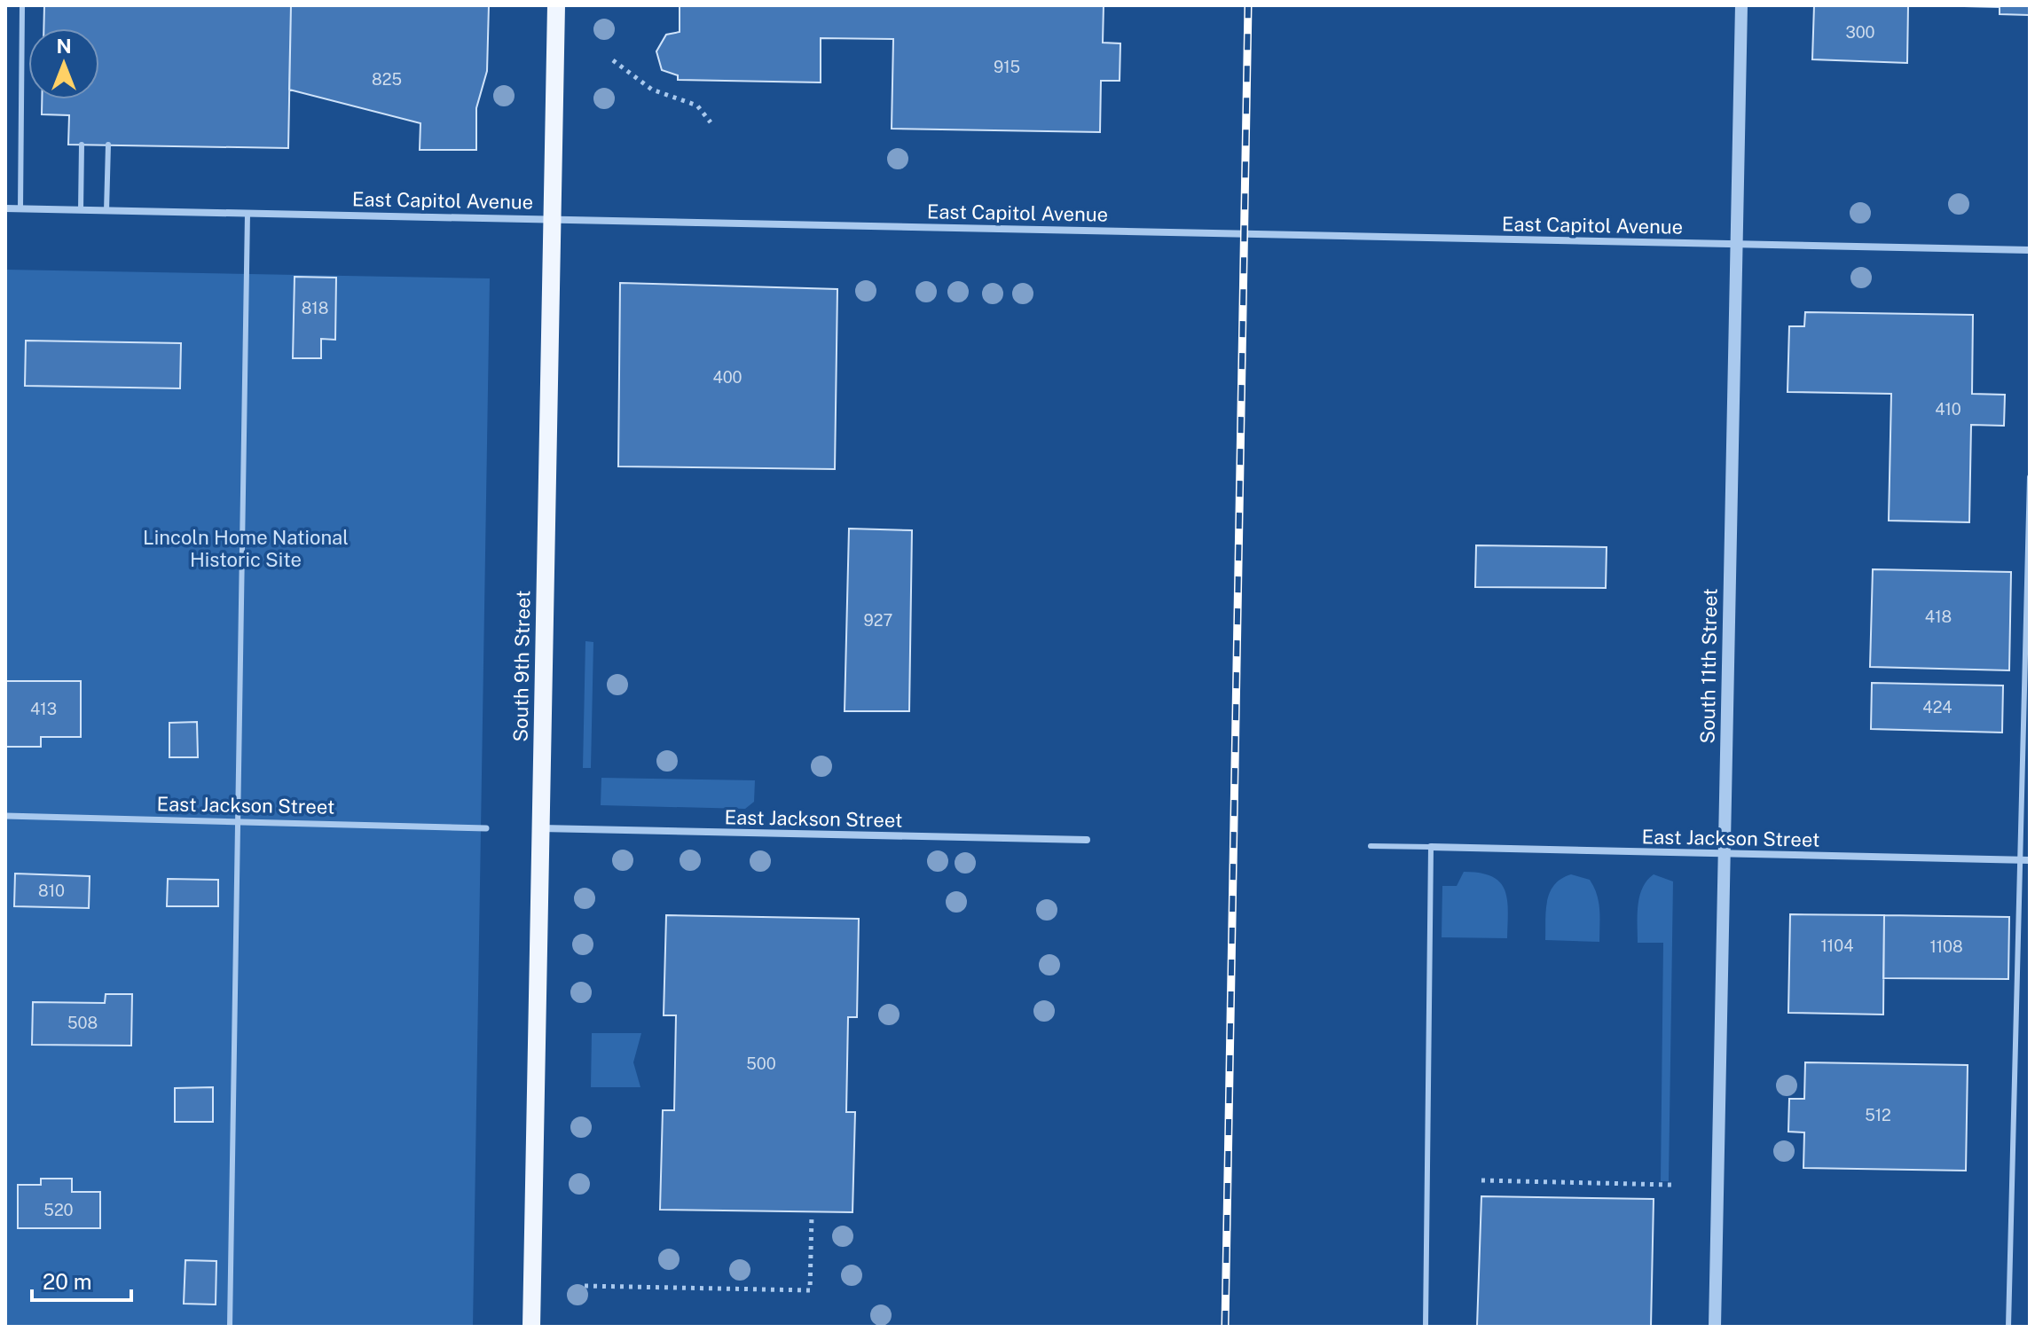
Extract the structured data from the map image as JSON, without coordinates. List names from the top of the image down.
{
  "streets": {
    "main road": ["South 9th Street"],
    "street": ["East Capitol Avenue", "South 11th Street", "East Jackson Street"]
  },
  "crossings": [
    ["East Capitol Avenue", "South 9th Street"],
    ["East Capitol Avenue", "South 11th Street"],
    ["South 9th Street", "East Jackson Street"],
    ["South 11th Street", "East Jackson Street"]
  ],
  "parks": ["Lincoln Home National Historic Site"],
  "house_numbers": [
    "300",
    "915",
    "825",
    "818",
    "400",
    "410",
    "418",
    "927",
    "424",
    "413",
    "810",
    "1104",
    "1108",
    "508",
    "500",
    "512",
    "520"
  ],
  "scale_bar": "20 m",
  "north": "top"
}
